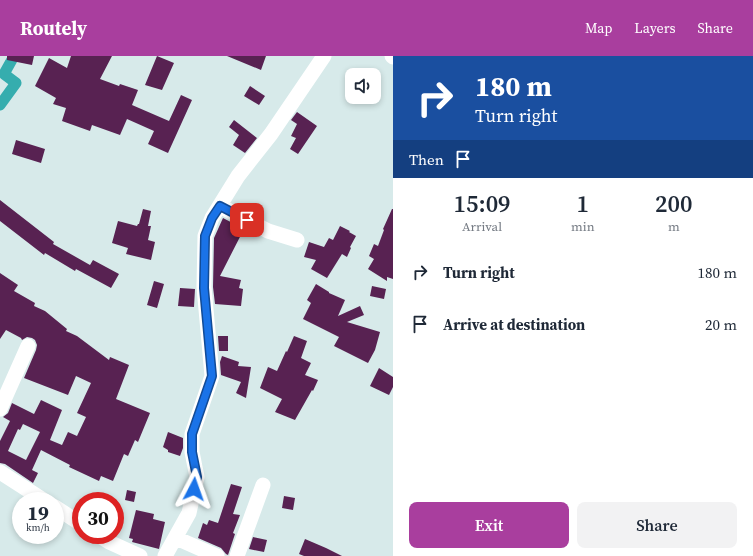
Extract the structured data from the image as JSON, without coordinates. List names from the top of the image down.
{
  "page": {
    "header": "Routely",
    "nav": ["Map", "Layers", "Share"],
    "turn": ["180 m", "Turn right"],
    "then": "Then",
    "eta": [
      "15:09",
      "Arrival",
      "1",
      "min",
      "200",
      "m"
    ],
    "list": [
      {
        "name": "Turn right",
        "value": "180 m"
      },
      {
        "name": "Arrive at destination",
        "value": "20 m"
      }
    ],
    "speed": "19 km/h",
    "limit": "30",
    "buttons": ["Exit", "Share"]
  }
}
